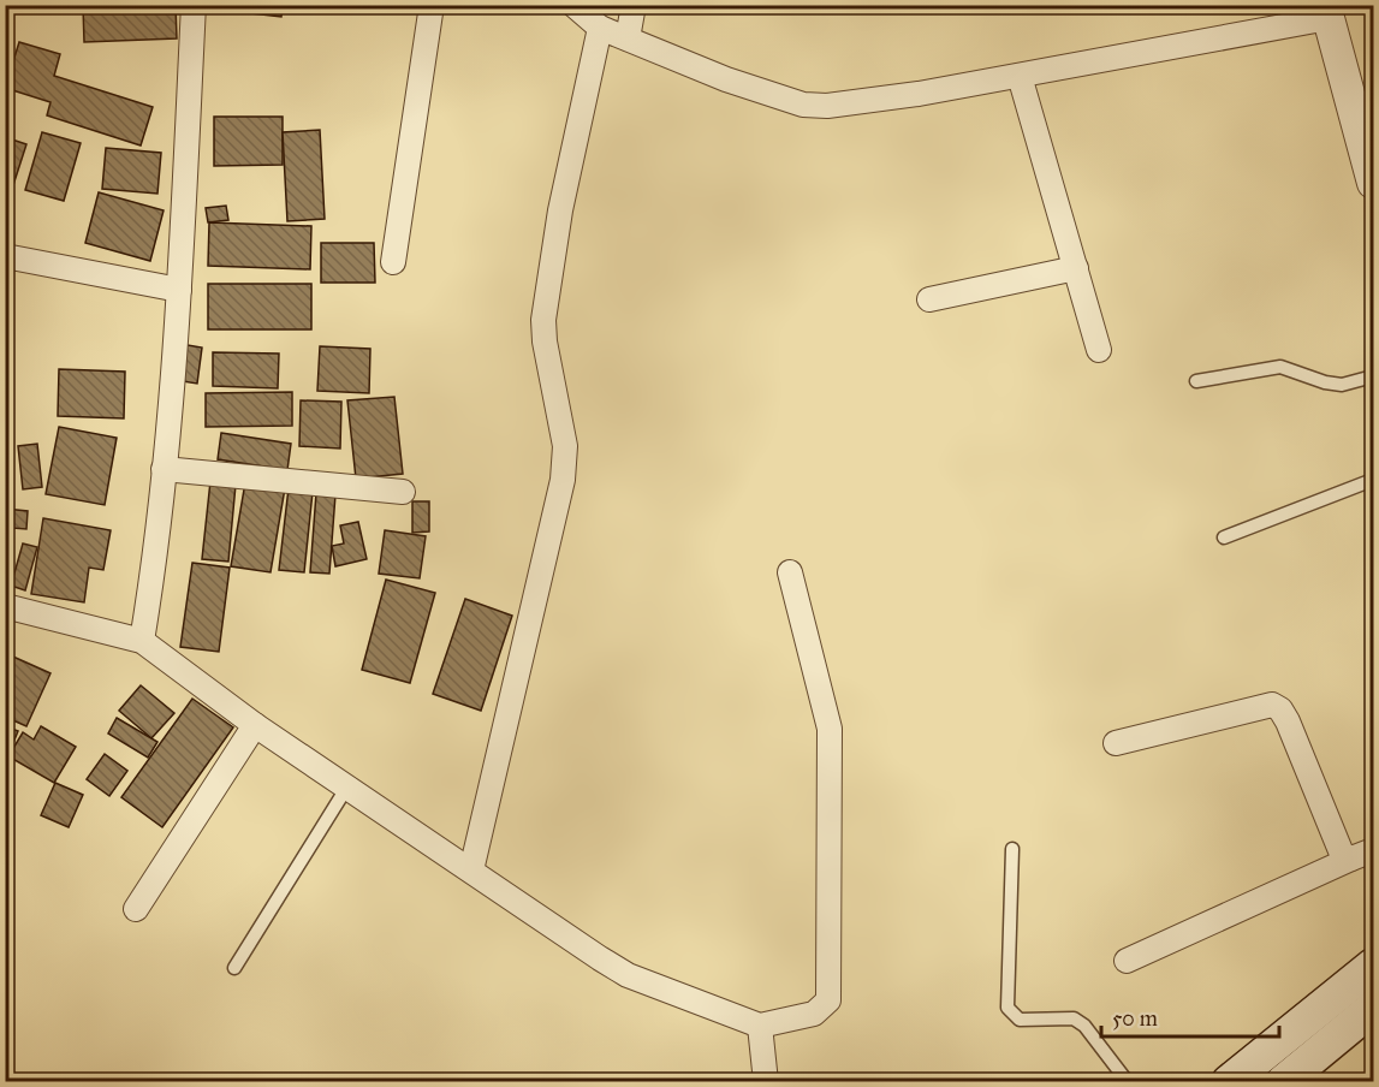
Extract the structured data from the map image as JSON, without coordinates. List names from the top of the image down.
{
  "scale_bar": "50 m"
}
